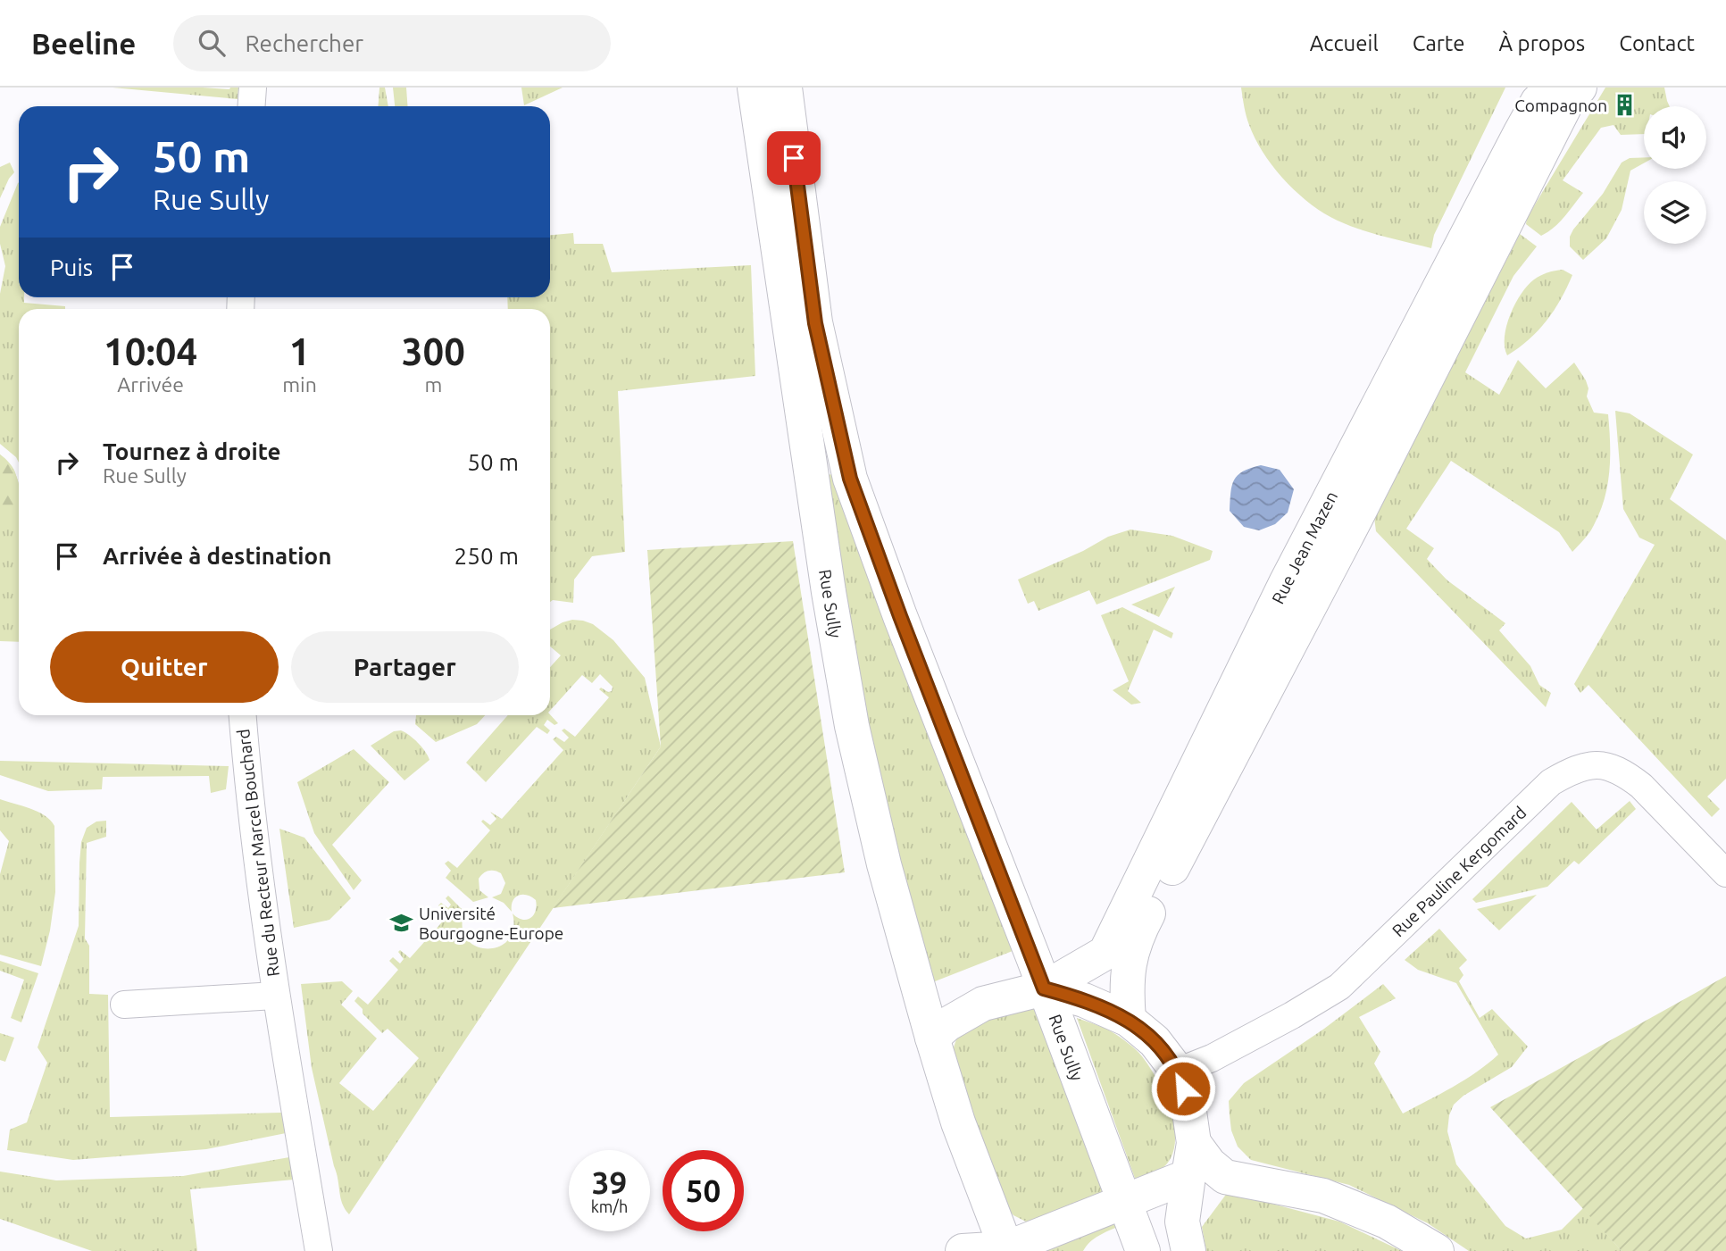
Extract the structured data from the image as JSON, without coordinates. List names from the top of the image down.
{
  "streets": {
    "main road": ["Rue Jean Mazen", "Rue Sully"],
    "street": ["Rue du Recteur Marcel Bouchard", "Rue Pauline Kergomard"]
  },
  "crossings": [
    ["Rue Jean Mazen", "Rue Sully"]
  ],
  "places": {
    "building": ["Compagnon"],
    "school or university": ["Université Bourgogne-Europe"]
  },
  "page": {
    "header": "Beeline",
    "search": "Rechercher",
    "nav": [
      "Accueil",
      "Carte",
      "À propos",
      "Contact"
    ],
    "turn": ["50 m", "Rue Sully"],
    "then": "Puis",
    "eta": [
      "10:04",
      "Arrivée",
      "1",
      "min",
      "300",
      "m"
    ],
    "list": [
      {
        "name": "Tournez à droite",
        "note": "Rue Sully",
        "value": "50 m"
      },
      {
        "name": "Arrivée à destination",
        "value": "250 m"
      }
    ],
    "buttons": ["Quitter", "Partager"],
    "speed": "39 km/h",
    "limit": "50"
  }
}
